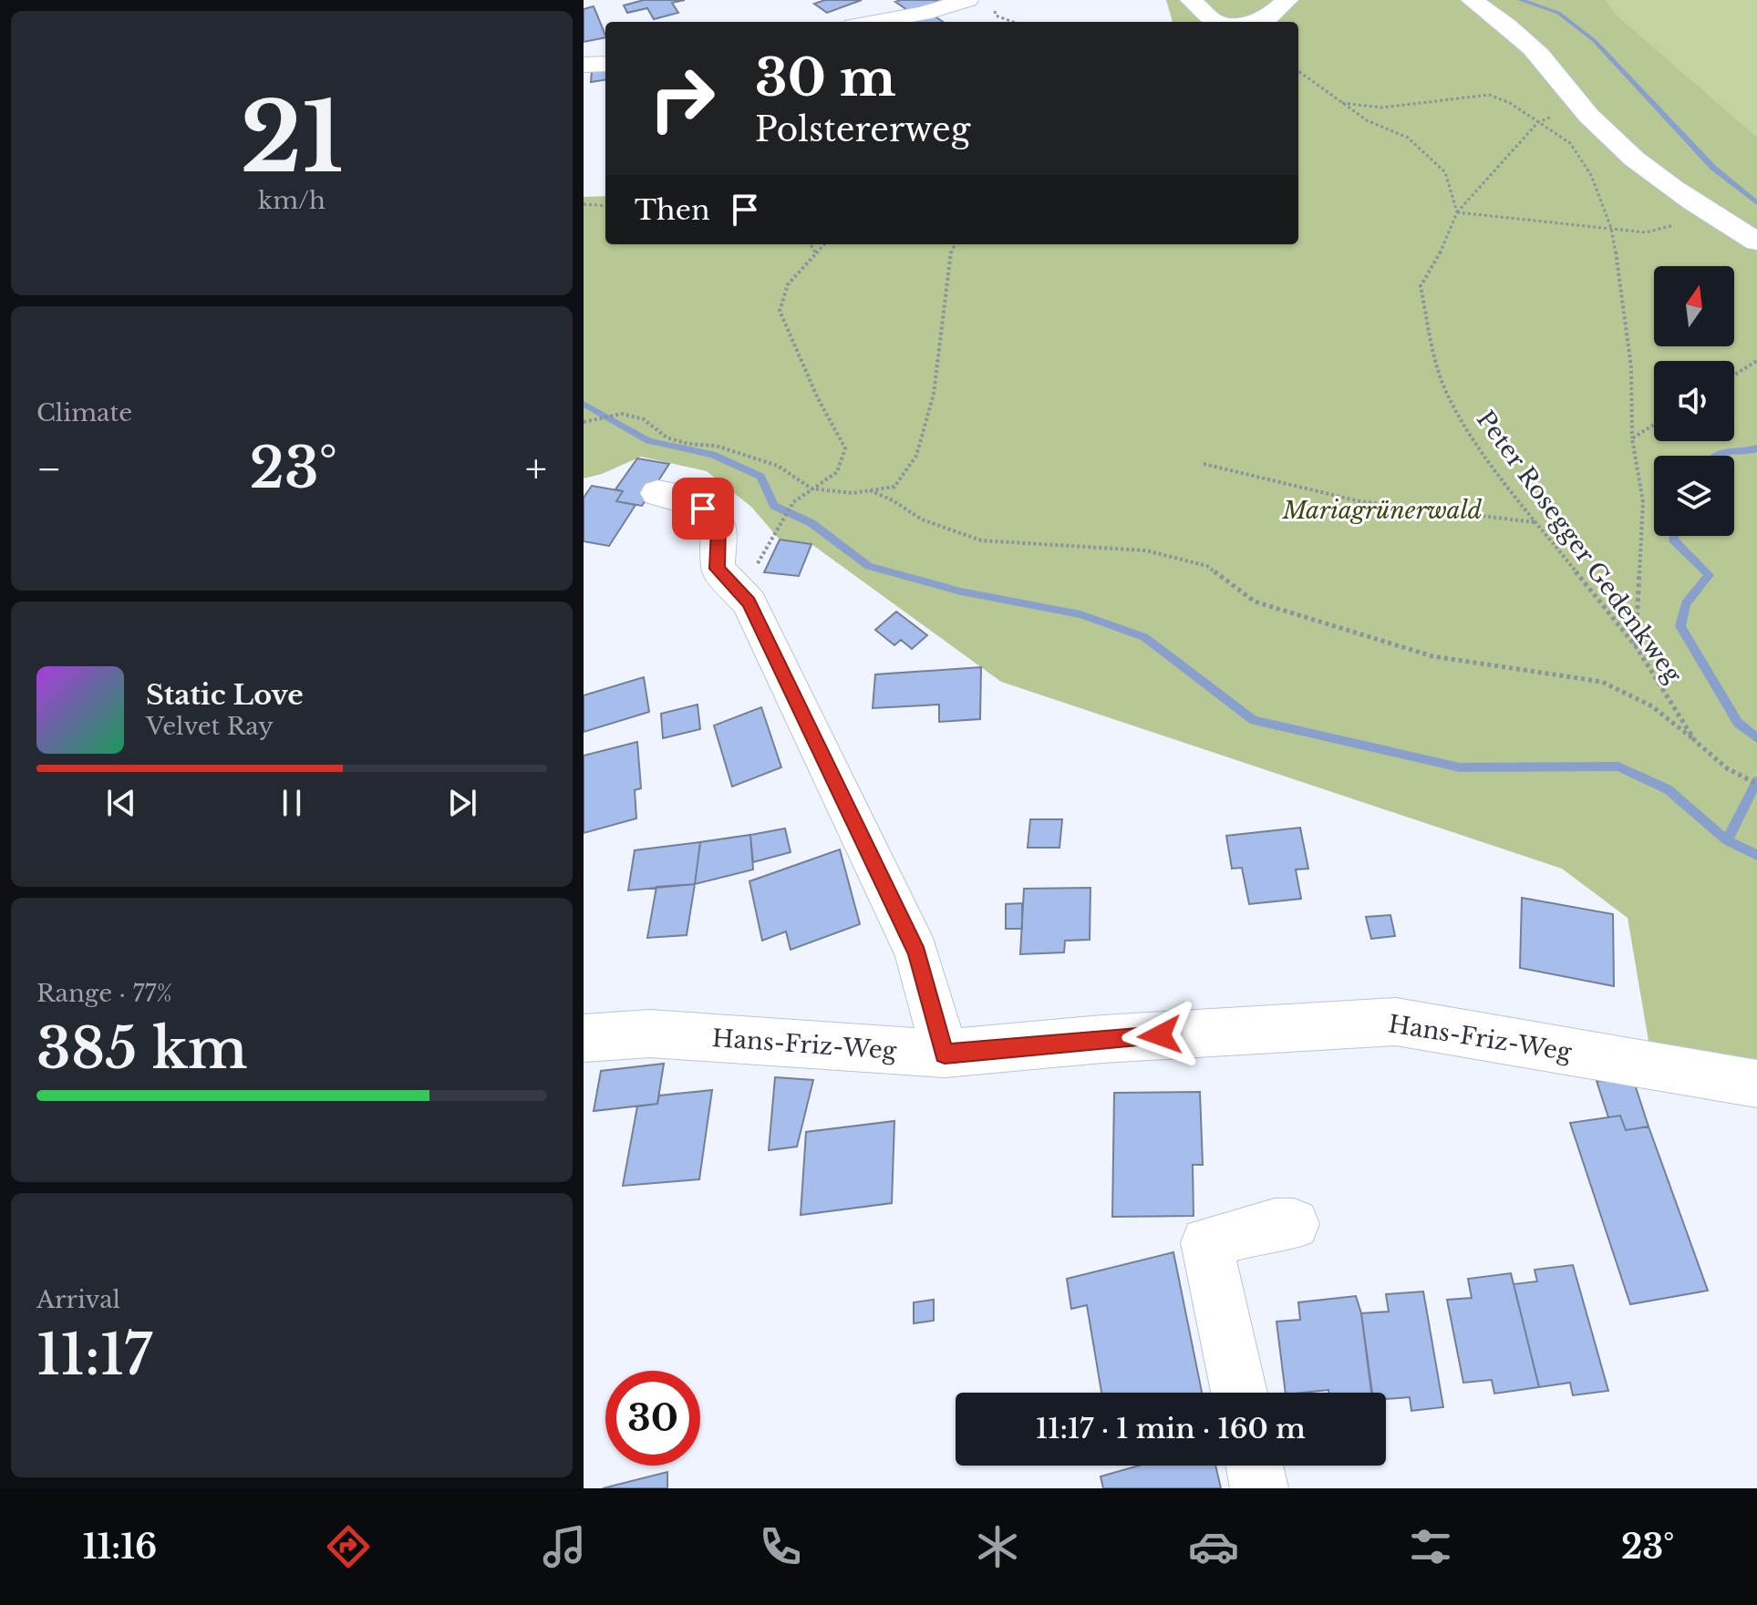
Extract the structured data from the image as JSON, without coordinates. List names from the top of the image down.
{
  "streets": {
    "street": ["Hans-Friz-Weg"],
    "path": ["Peter Rosegger Gedenkweg"]
  },
  "parks": ["Mariagrünerwald"],
  "north": "top",
  "page": {
    "tile": [
      ["21", "km/h"],
      "Climate",
      ["Range · 77%", "385 km"],
      ["Arrival", "11:17"]
    ],
    "turn": ["30 m", "Polstererweg"],
    "then": "Then",
    "heat": ["−", "23°", "+"],
    "song": ["Static Love", "Velvet Ray"],
    "limit": "30",
    "trip": "11:17 · 1 min · 160 m",
    "tabs": ["11:16", "23°"]
  }
}
